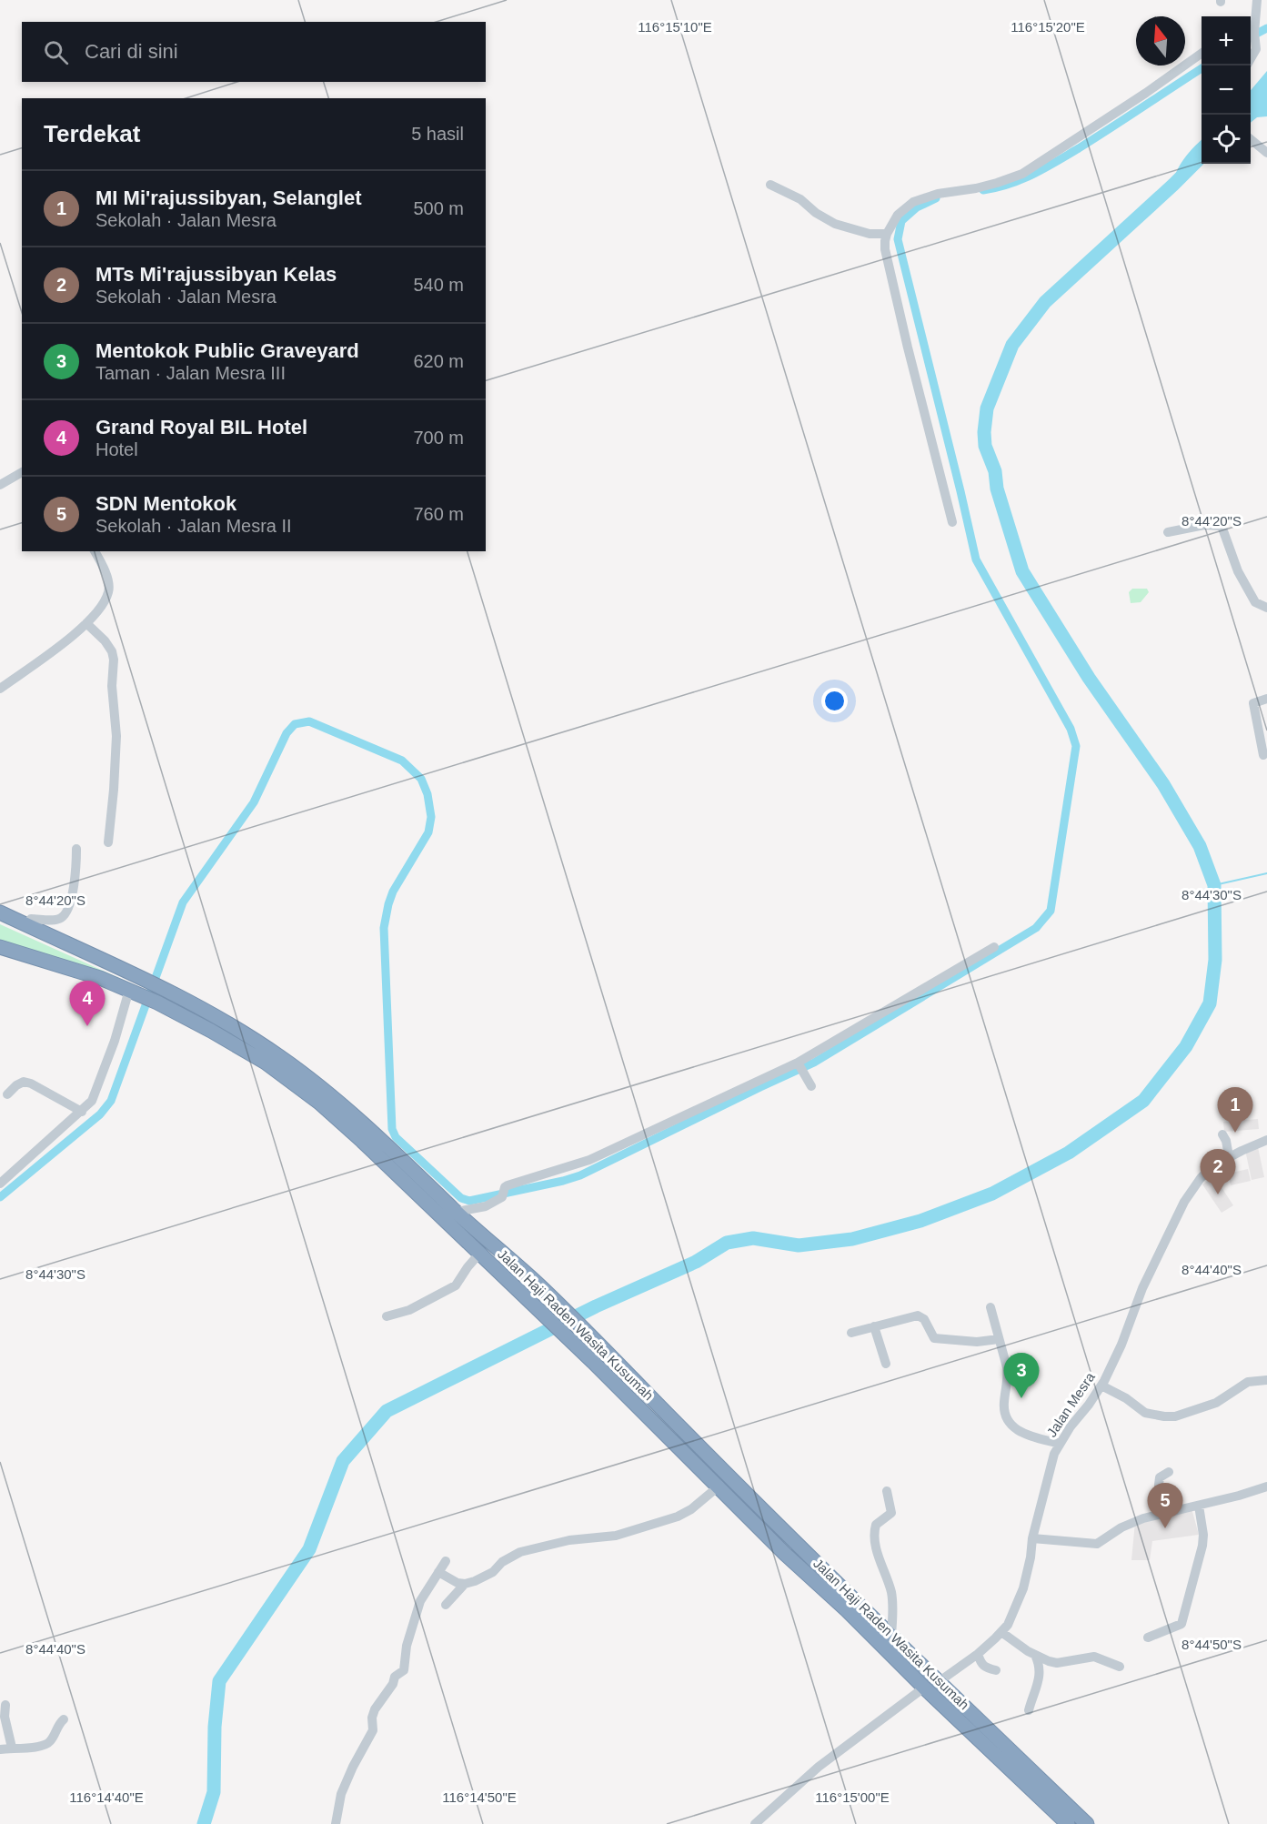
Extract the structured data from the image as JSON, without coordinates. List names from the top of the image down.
{
  "streets": {
    "highway": ["Jalan Haji Raden Wasita Kusumah"],
    "street": ["Jalan Mesra"]
  },
  "crossings": [
    ["Jalan Haji Raden Wasita Kusumah", "Jalan Mesra"]
  ],
  "north": "top",
  "page": {
    "map_buttons": ["+", "−"],
    "search": "Cari di sini",
    "heading": ["Terdekat", "5 hasil"],
    "list": [
      {
        "mark": "1",
        "name": "MI Mi'rajussibyan, Selanglet",
        "note": "Sekolah · Jalan Mesra",
        "value": "500 m"
      },
      {
        "mark": "2",
        "name": "MTs Mi'rajussibyan Kelas",
        "note": "Sekolah · Jalan Mesra",
        "value": "540 m"
      },
      {
        "mark": "3",
        "name": "Mentokok Public Graveyard",
        "note": "Taman · Jalan Mesra III",
        "value": "620 m"
      },
      {
        "mark": "4",
        "name": "Grand Royal BIL Hotel",
        "note": "Hotel",
        "value": "700 m"
      },
      {
        "mark": "5",
        "name": "SDN Mentokok",
        "note": "Sekolah · Jalan Mesra II",
        "value": "760 m"
      }
    ],
    "pins": [
      "4",
      "1",
      "2",
      "3",
      "5"
    ]
  },
  "coordinates": [
    "116°15'10\"E",
    "116°15'20\"E",
    "8°44'20\"S",
    "8°44'30\"S",
    "8°44'40\"S",
    "8°44'50\"S",
    "116°14'40\"E",
    "116°14'50\"E",
    "116°15'00\"E"
  ]
}
